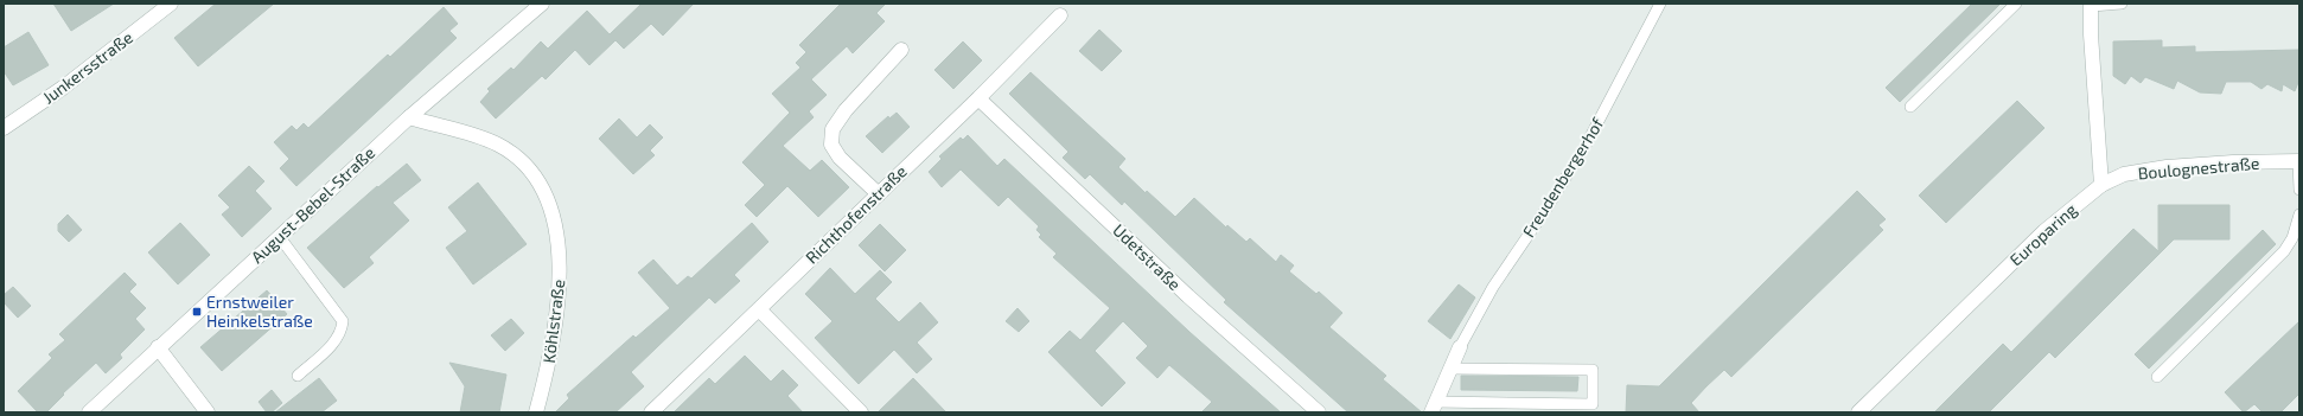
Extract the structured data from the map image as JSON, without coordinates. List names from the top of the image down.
{
  "streets": {
    "street": [
      "Junkersstraße",
      "Boulognestraße",
      "August-Bebel-Straße",
      "Richthofenstraße",
      "Europaring",
      "Udetstraße",
      "Köhlstraße"
    ],
    "lane": ["Freudenbergerhof"]
  },
  "crossings": [
    ["Boulognestraße", "Europaring"],
    ["August-Bebel-Straße", "Köhlstraße"],
    ["Richthofenstraße", "Udetstraße"]
  ],
  "places": {
    "transit": ["Ernstweiler Heinkelstraße"]
  }
}
